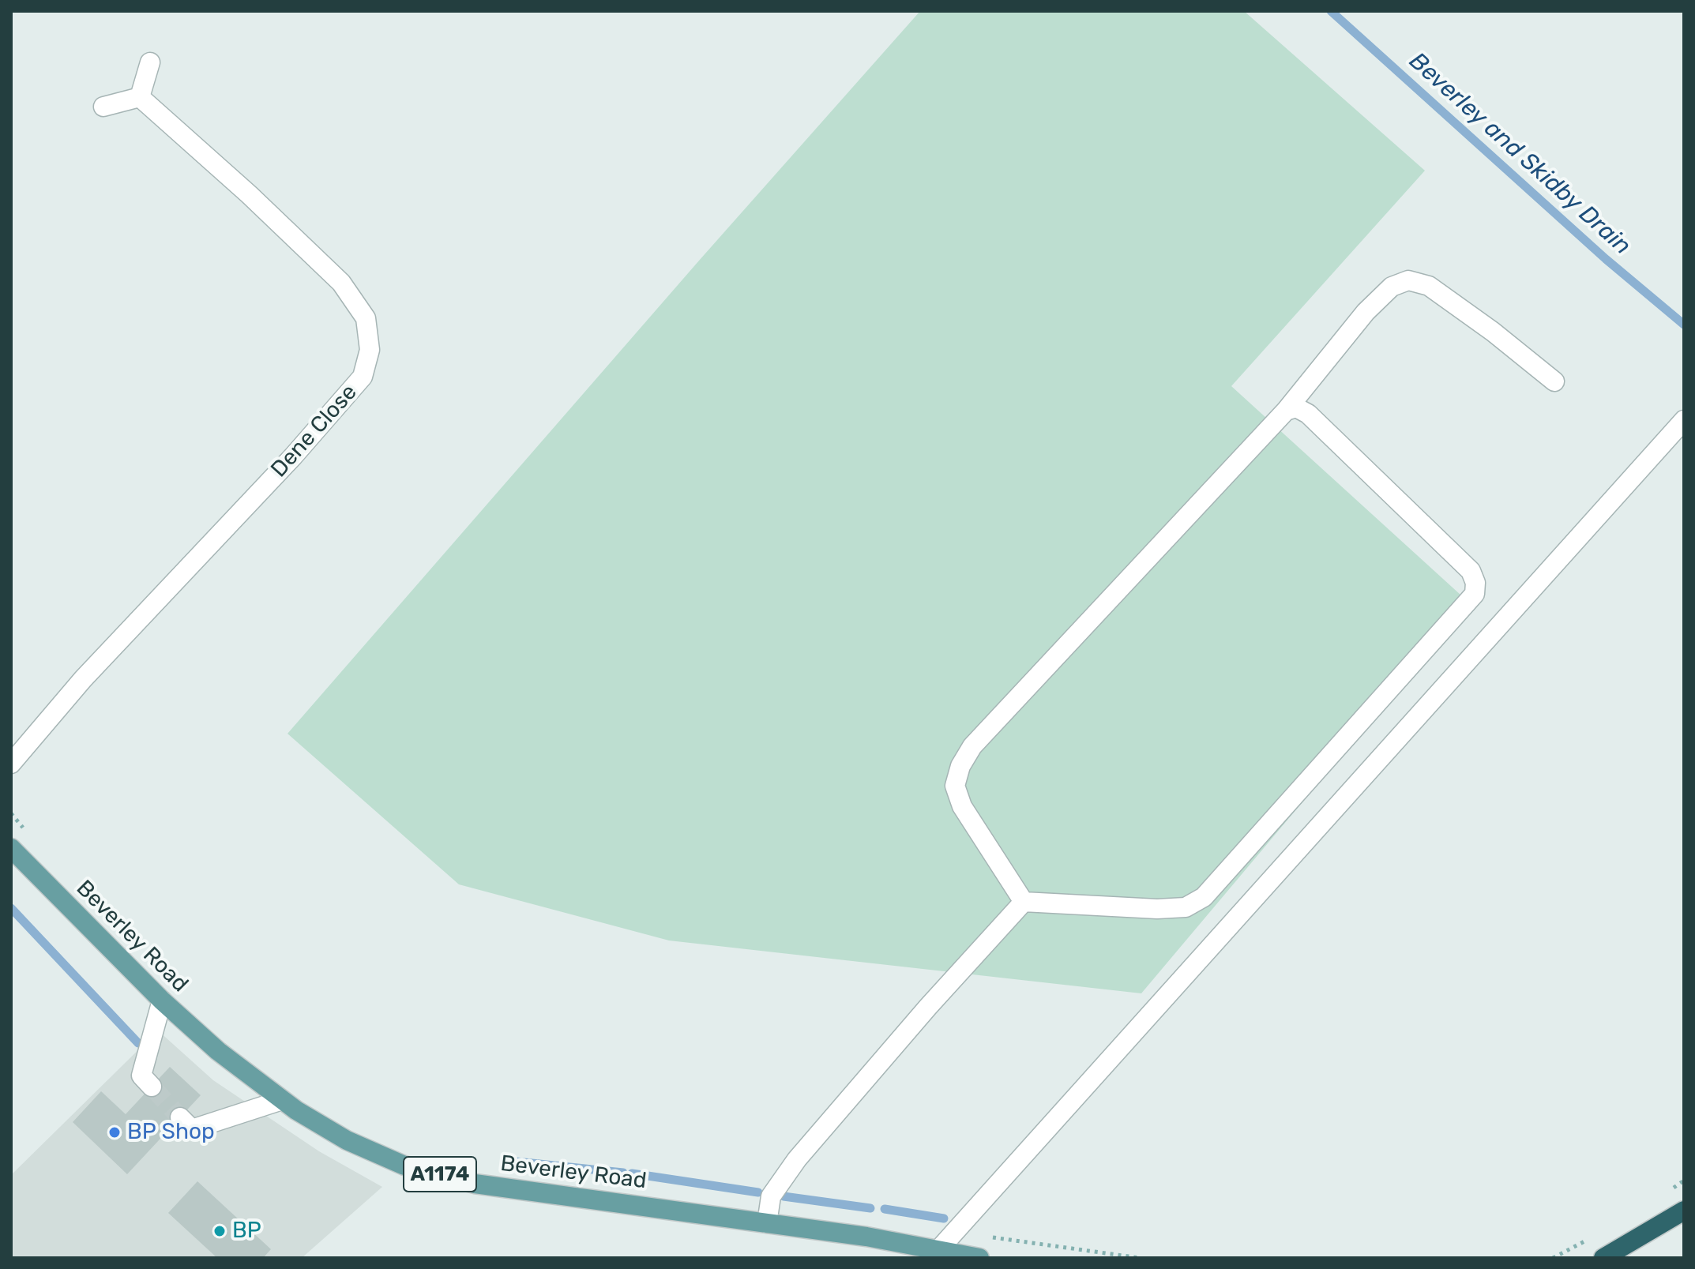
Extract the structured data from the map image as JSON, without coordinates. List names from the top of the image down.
{
  "streets": {
    "main road": ["Beverley Road", "A1174"],
    "street": ["Dene Close"]
  },
  "water": ["Beverley and Skidby Drain"],
  "places": ["BP Shop", "BP"]
}
